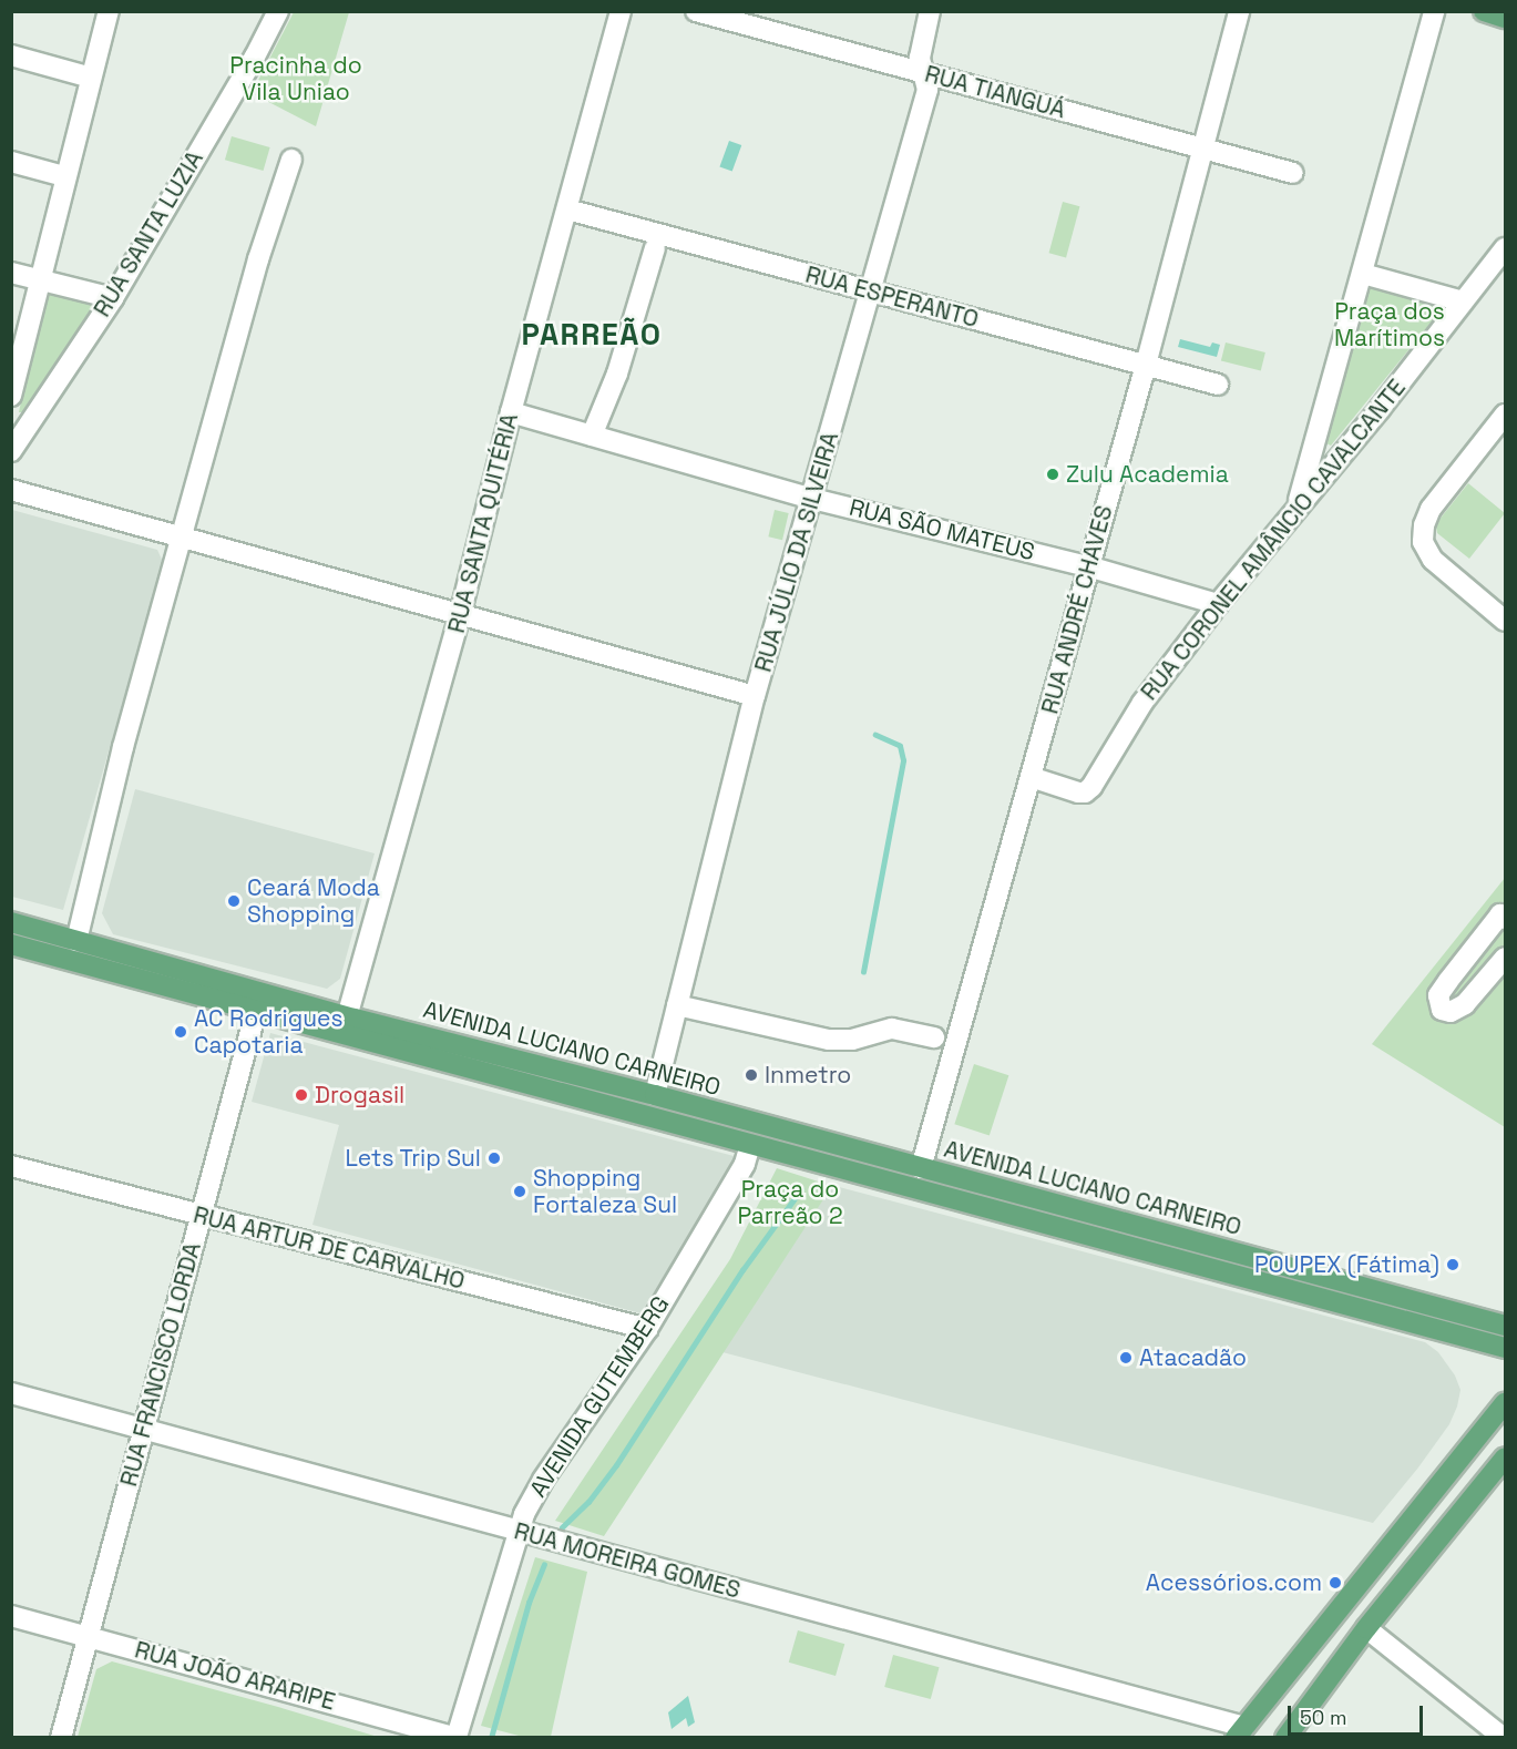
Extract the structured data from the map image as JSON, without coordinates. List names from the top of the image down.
{
  "streets": {
    "main road": ["AVENIDA LUCIANO CARNEIRO"],
    "street": [
      "RUA TIANGUÁ",
      "RUA SANTA LUZIA",
      "RUA ESPERANTO",
      "RUA SANTA QUITÉRIA",
      "RUA SÃO MATEUS",
      "RUA CORONEL AMÂNCIO CAVALCANTE",
      "RUA JÚLIO DA SILVEIRA",
      "RUA ANDRÉ CHAVES",
      "RUA ARTUR DE CARVALHO",
      "RUA FRANCISCO LORDA",
      "AVENIDA GUTEMBERG",
      "RUA MOREIRA GOMES",
      "RUA JOÃO ARARIPE"
    ]
  },
  "crossings": [
    ["RUA TIANGUÁ", "RUA JÚLIO DA SILVEIRA"],
    ["RUA TIANGUÁ", "RUA ANDRÉ CHAVES"],
    ["RUA ESPERANTO", "RUA SANTA QUITÉRIA"],
    ["RUA ESPERANTO", "RUA JÚLIO DA SILVEIRA"],
    ["RUA ESPERANTO", "RUA ANDRÉ CHAVES"],
    ["RUA SANTA QUITÉRIA", "RUA SÃO MATEUS"],
    ["RUA SANTA QUITÉRIA", "AVENIDA LUCIANO CARNEIRO"],
    ["RUA SÃO MATEUS", "RUA CORONEL AMÂNCIO CAVALCANTE"],
    ["RUA SÃO MATEUS", "RUA JÚLIO DA SILVEIRA"],
    ["RUA SÃO MATEUS", "RUA ANDRÉ CHAVES"],
    ["RUA CORONEL AMÂNCIO CAVALCANTE", "RUA ANDRÉ CHAVES"],
    ["RUA JÚLIO DA SILVEIRA", "AVENIDA LUCIANO CARNEIRO"],
    ["RUA ANDRÉ CHAVES", "AVENIDA LUCIANO CARNEIRO"],
    ["AVENIDA LUCIANO CARNEIRO", "RUA FRANCISCO LORDA"],
    ["AVENIDA LUCIANO CARNEIRO", "AVENIDA GUTEMBERG"],
    ["RUA ARTUR DE CARVALHO", "RUA FRANCISCO LORDA"],
    ["RUA ARTUR DE CARVALHO", "AVENIDA GUTEMBERG"],
    ["RUA FRANCISCO LORDA", "RUA MOREIRA GOMES"],
    ["RUA FRANCISCO LORDA", "RUA JOÃO ARARIPE"],
    ["AVENIDA GUTEMBERG", "RUA MOREIRA GOMES"],
    ["AVENIDA GUTEMBERG", "RUA JOÃO ARARIPE"]
  ],
  "districts": ["PARREÃO"],
  "parks": ["Pracinha do Vila Uniao", "Praça dos Marítimos", "Praça do Parreão 2"],
  "places": [
    "Zulu Academia",
    "Ceará Moda Shopping",
    "AC Rodrigues Capotaria",
    "Inmetro",
    "Drogasil",
    "Lets Trip Sul",
    "Shopping Fortaleza Sul",
    "POUPEX (Fátima)",
    "Atacadão",
    "Acessórios.com"
  ],
  "scale_bar": "50 m"
}
